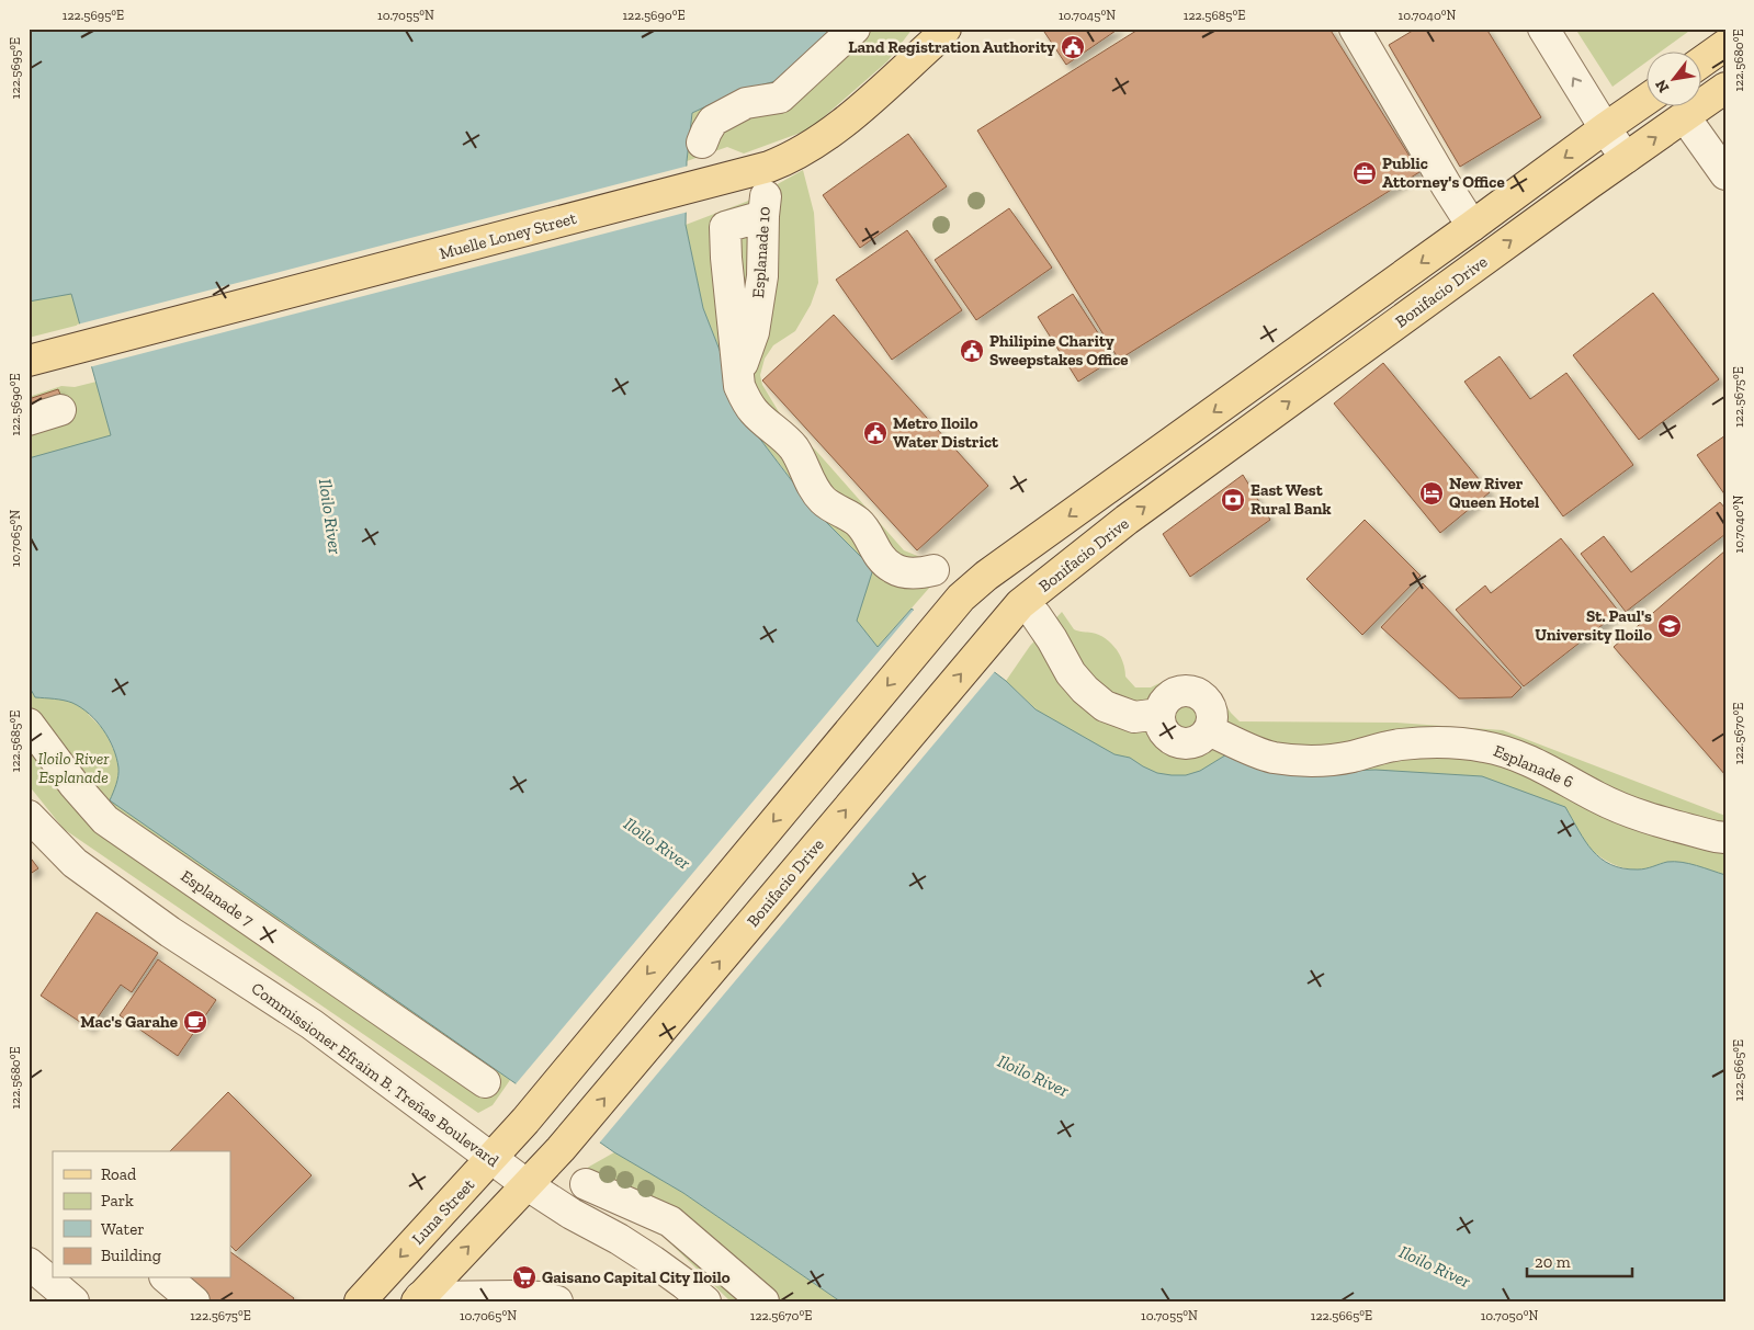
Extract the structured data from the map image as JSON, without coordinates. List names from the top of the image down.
{
  "streets": {
    "main road": ["Muelle Loney Street", "Bonifacio Drive", "Luna Street"],
    "street": [
      "Esplanade 10",
      "Esplanade 6",
      "Esplanade 7",
      "Commissioner Efraim B. Treñas Boulevard"
    ]
  },
  "crossings": [
    ["Bonifacio Drive", "Commissioner Efraim B. Treñas Boulevard"],
    ["Commissioner Efraim B. Treñas Boulevard", "Luna Street"]
  ],
  "one_way": ["Bonifacio Drive", "Luna Street"],
  "water": ["Iloilo River"],
  "parks": ["Iloilo River Esplanade"],
  "places": {
    "public building": ["Land Registration Authority", "Philipine Charity Sweepstakes Office", "Metro Iloilo Water District"],
    "office": ["Public Attorney's Office"],
    "hotel": ["New River Queen Hotel"],
    "bank": ["East West Rural Bank"],
    "school or university": ["St. Paul's University Iloilo"],
    "cafe": ["Mac's Garahe"],
    "supermarket": ["Gaisano Capital City Iloilo"]
  },
  "legend": [
    "Road",
    "Park",
    "Water",
    "Building"
  ],
  "scale_bar": "20 m",
  "north": "bottom left",
  "coordinates": [
    "122.5695°E",
    "10.7055°N",
    "122.5690°E",
    "10.7045°N",
    "122.5685°E",
    "10.7040°N",
    "122.5680°E",
    "122.5675°E",
    "10.7065°N",
    "122.5670°E",
    "122.5665°E",
    "10.7050°N"
  ]
}
